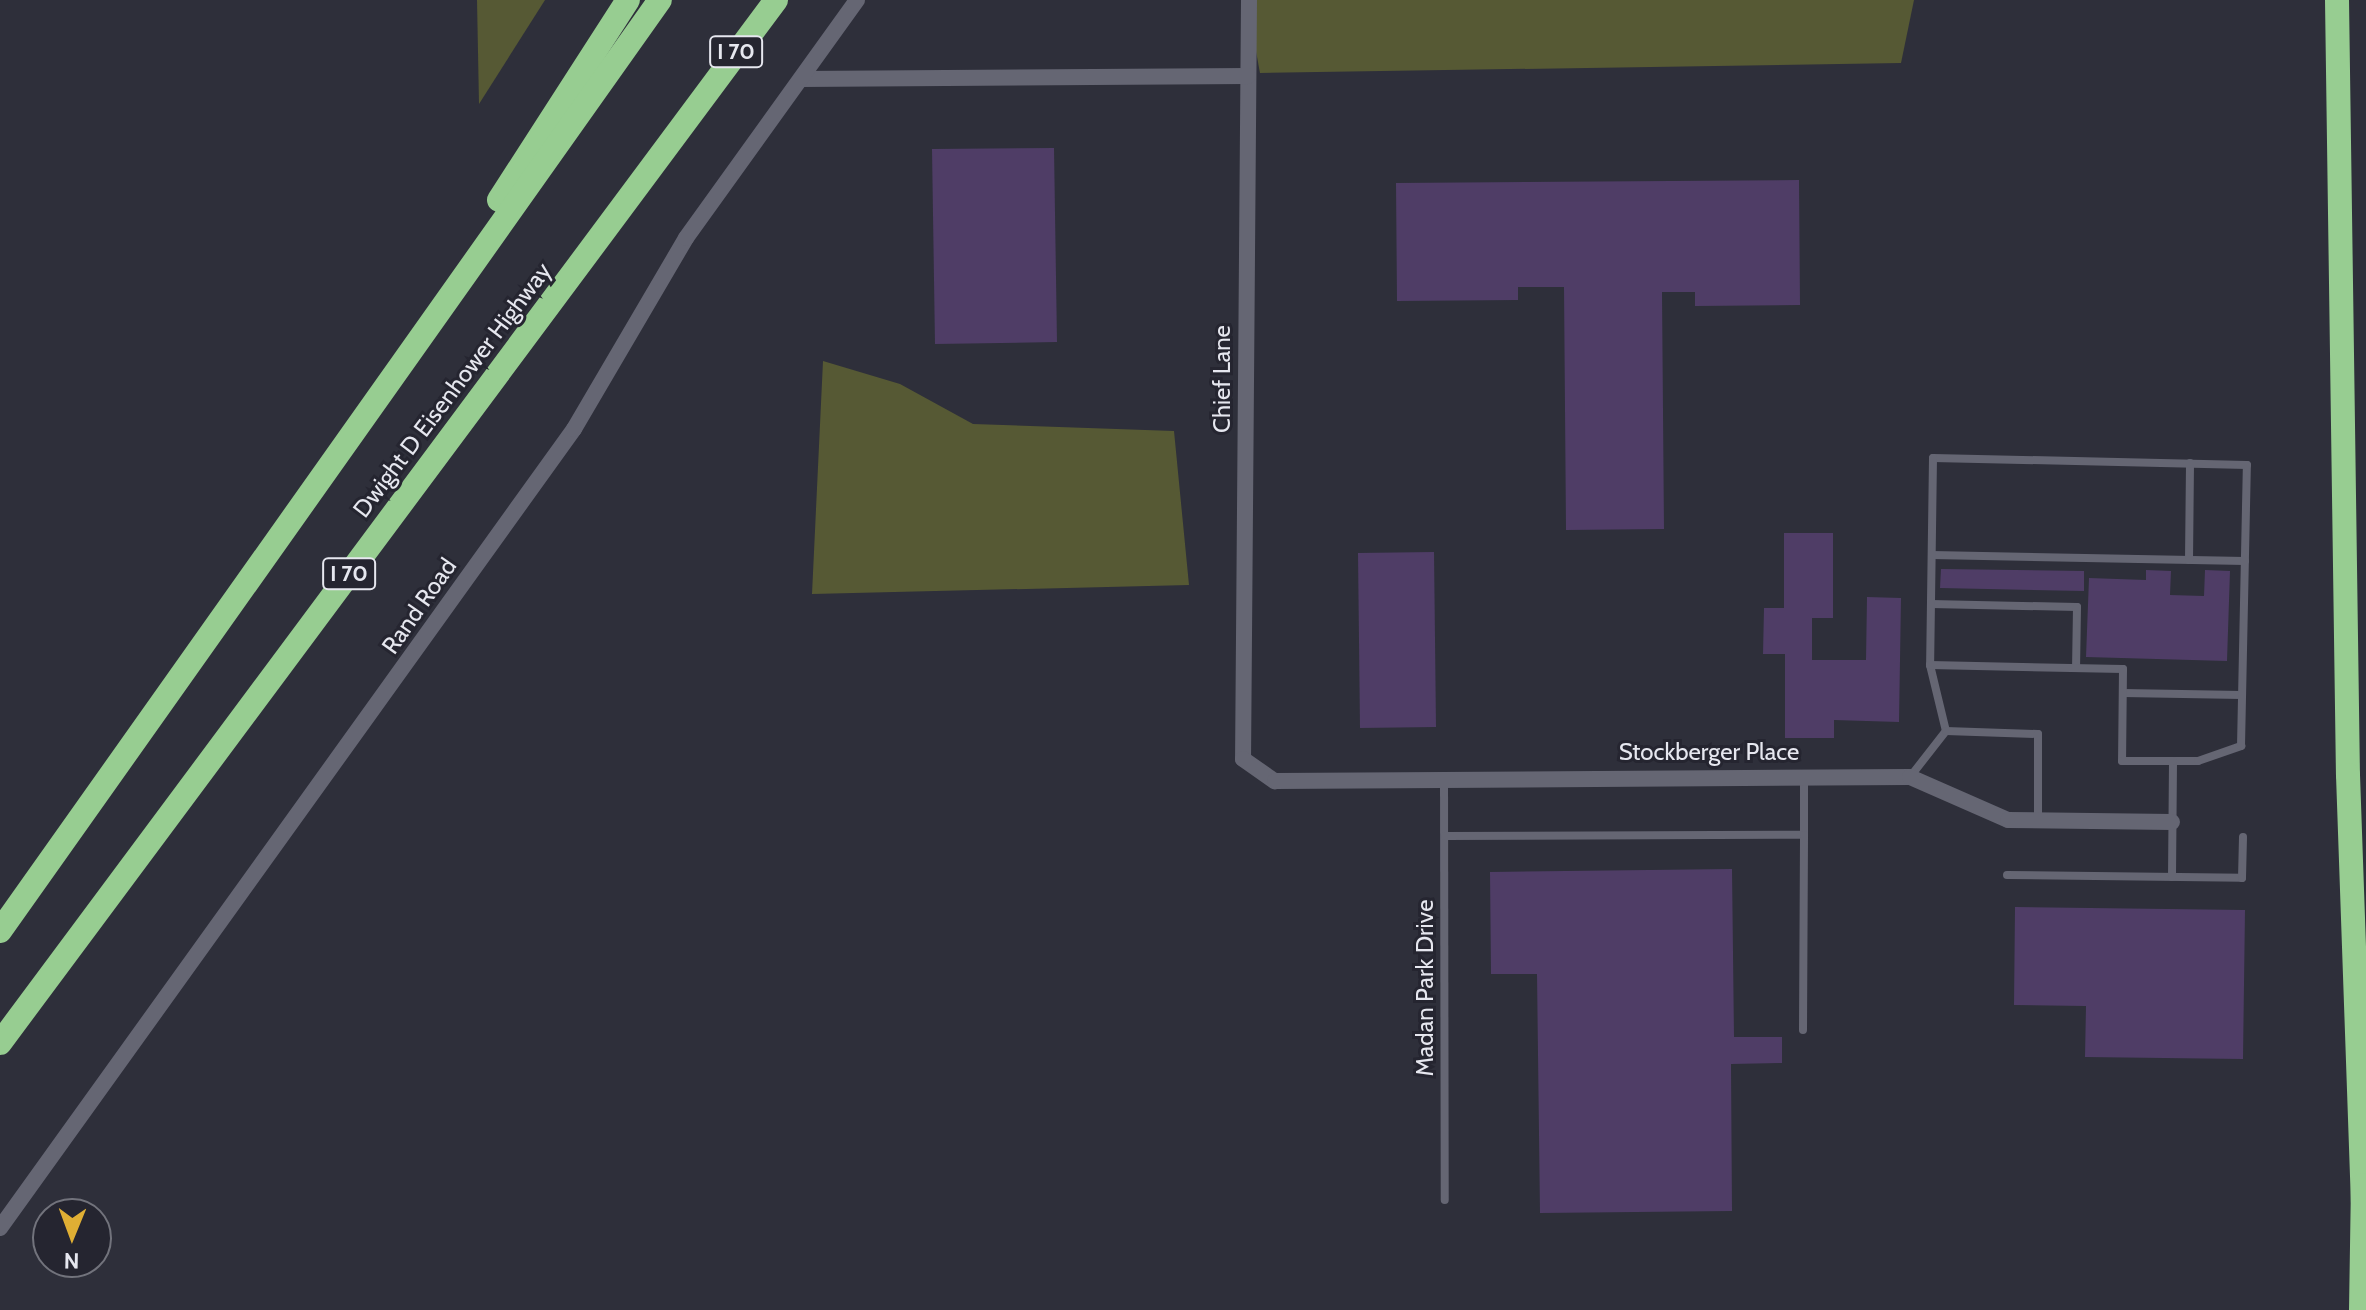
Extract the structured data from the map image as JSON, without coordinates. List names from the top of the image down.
{
  "streets": {
    "highway": ["I 70", "Dwight D Eisenhower Highway"],
    "street": ["Chief Lane", "Rand Road", "Stockberger Place"],
    "lane": ["Madan Park Drive"]
  },
  "crossings": [
    ["Chief Lane", "Stockberger Place"],
    ["Stockberger Place", "Madan Park Drive"]
  ],
  "north": "bottom"
}
